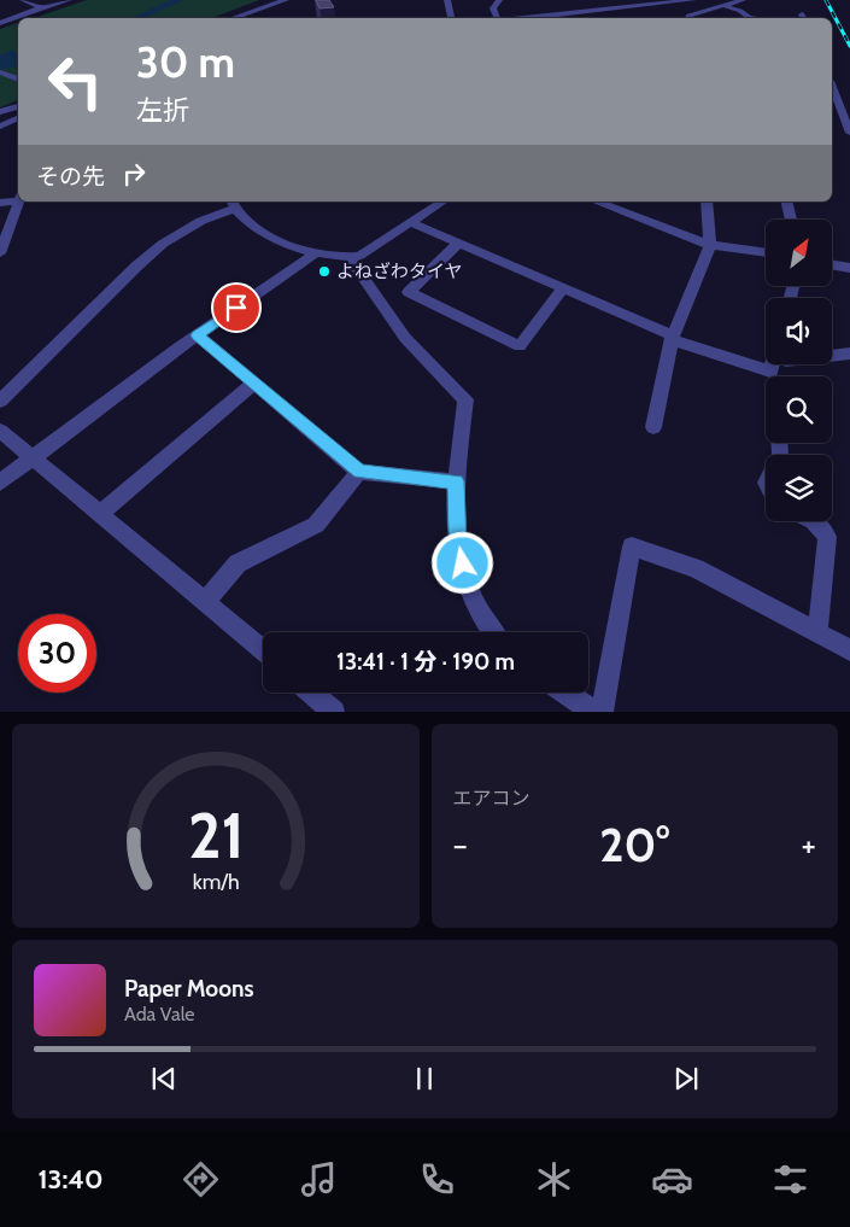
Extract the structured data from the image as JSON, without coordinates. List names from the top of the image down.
{
  "places": ["よねざわタイヤ"],
  "north": "top right",
  "page": {
    "turn": ["30 m", "左折"],
    "then": "その先",
    "limit": "30",
    "trip": "13:41 · 1 分 · 190 m",
    "tile": "エアコン",
    "heat": ["−", "20°", "+"],
    "song": ["Paper Moons", "Ada Vale"],
    "tabs": "13:40",
    "gauge": ["21", "km/h"]
  }
}
